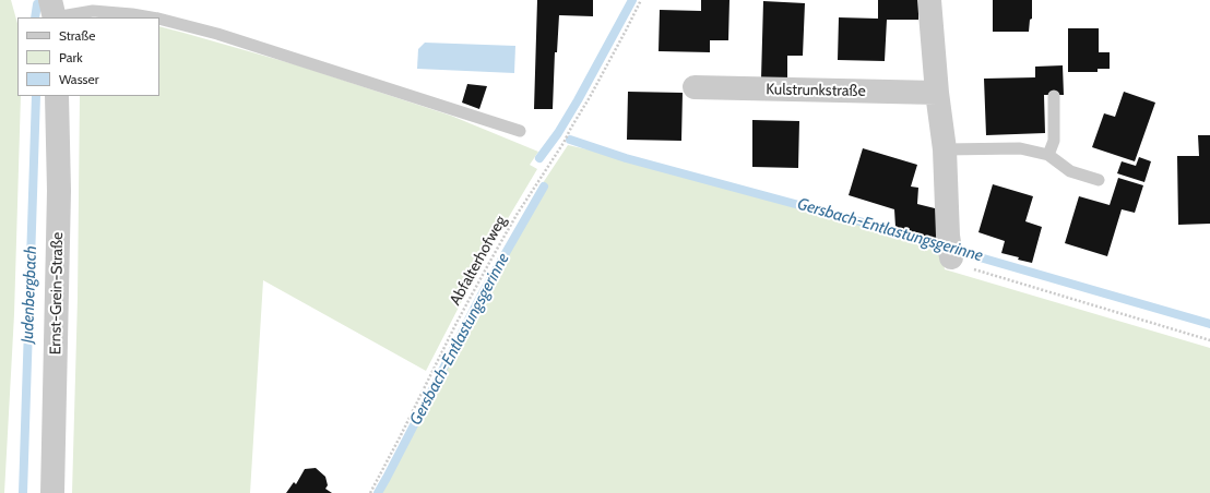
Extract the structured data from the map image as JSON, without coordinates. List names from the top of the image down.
{
  "streets": {
    "street": ["Kulstrunkstraße", "Ernst-Grein-Straße"],
    "path": ["Abfalterhofweg"]
  },
  "water": ["Gersbach-Entlastungsgerinne", "Judenbergbach"],
  "legend": ["Straße", "Park", "Wasser"]
}
